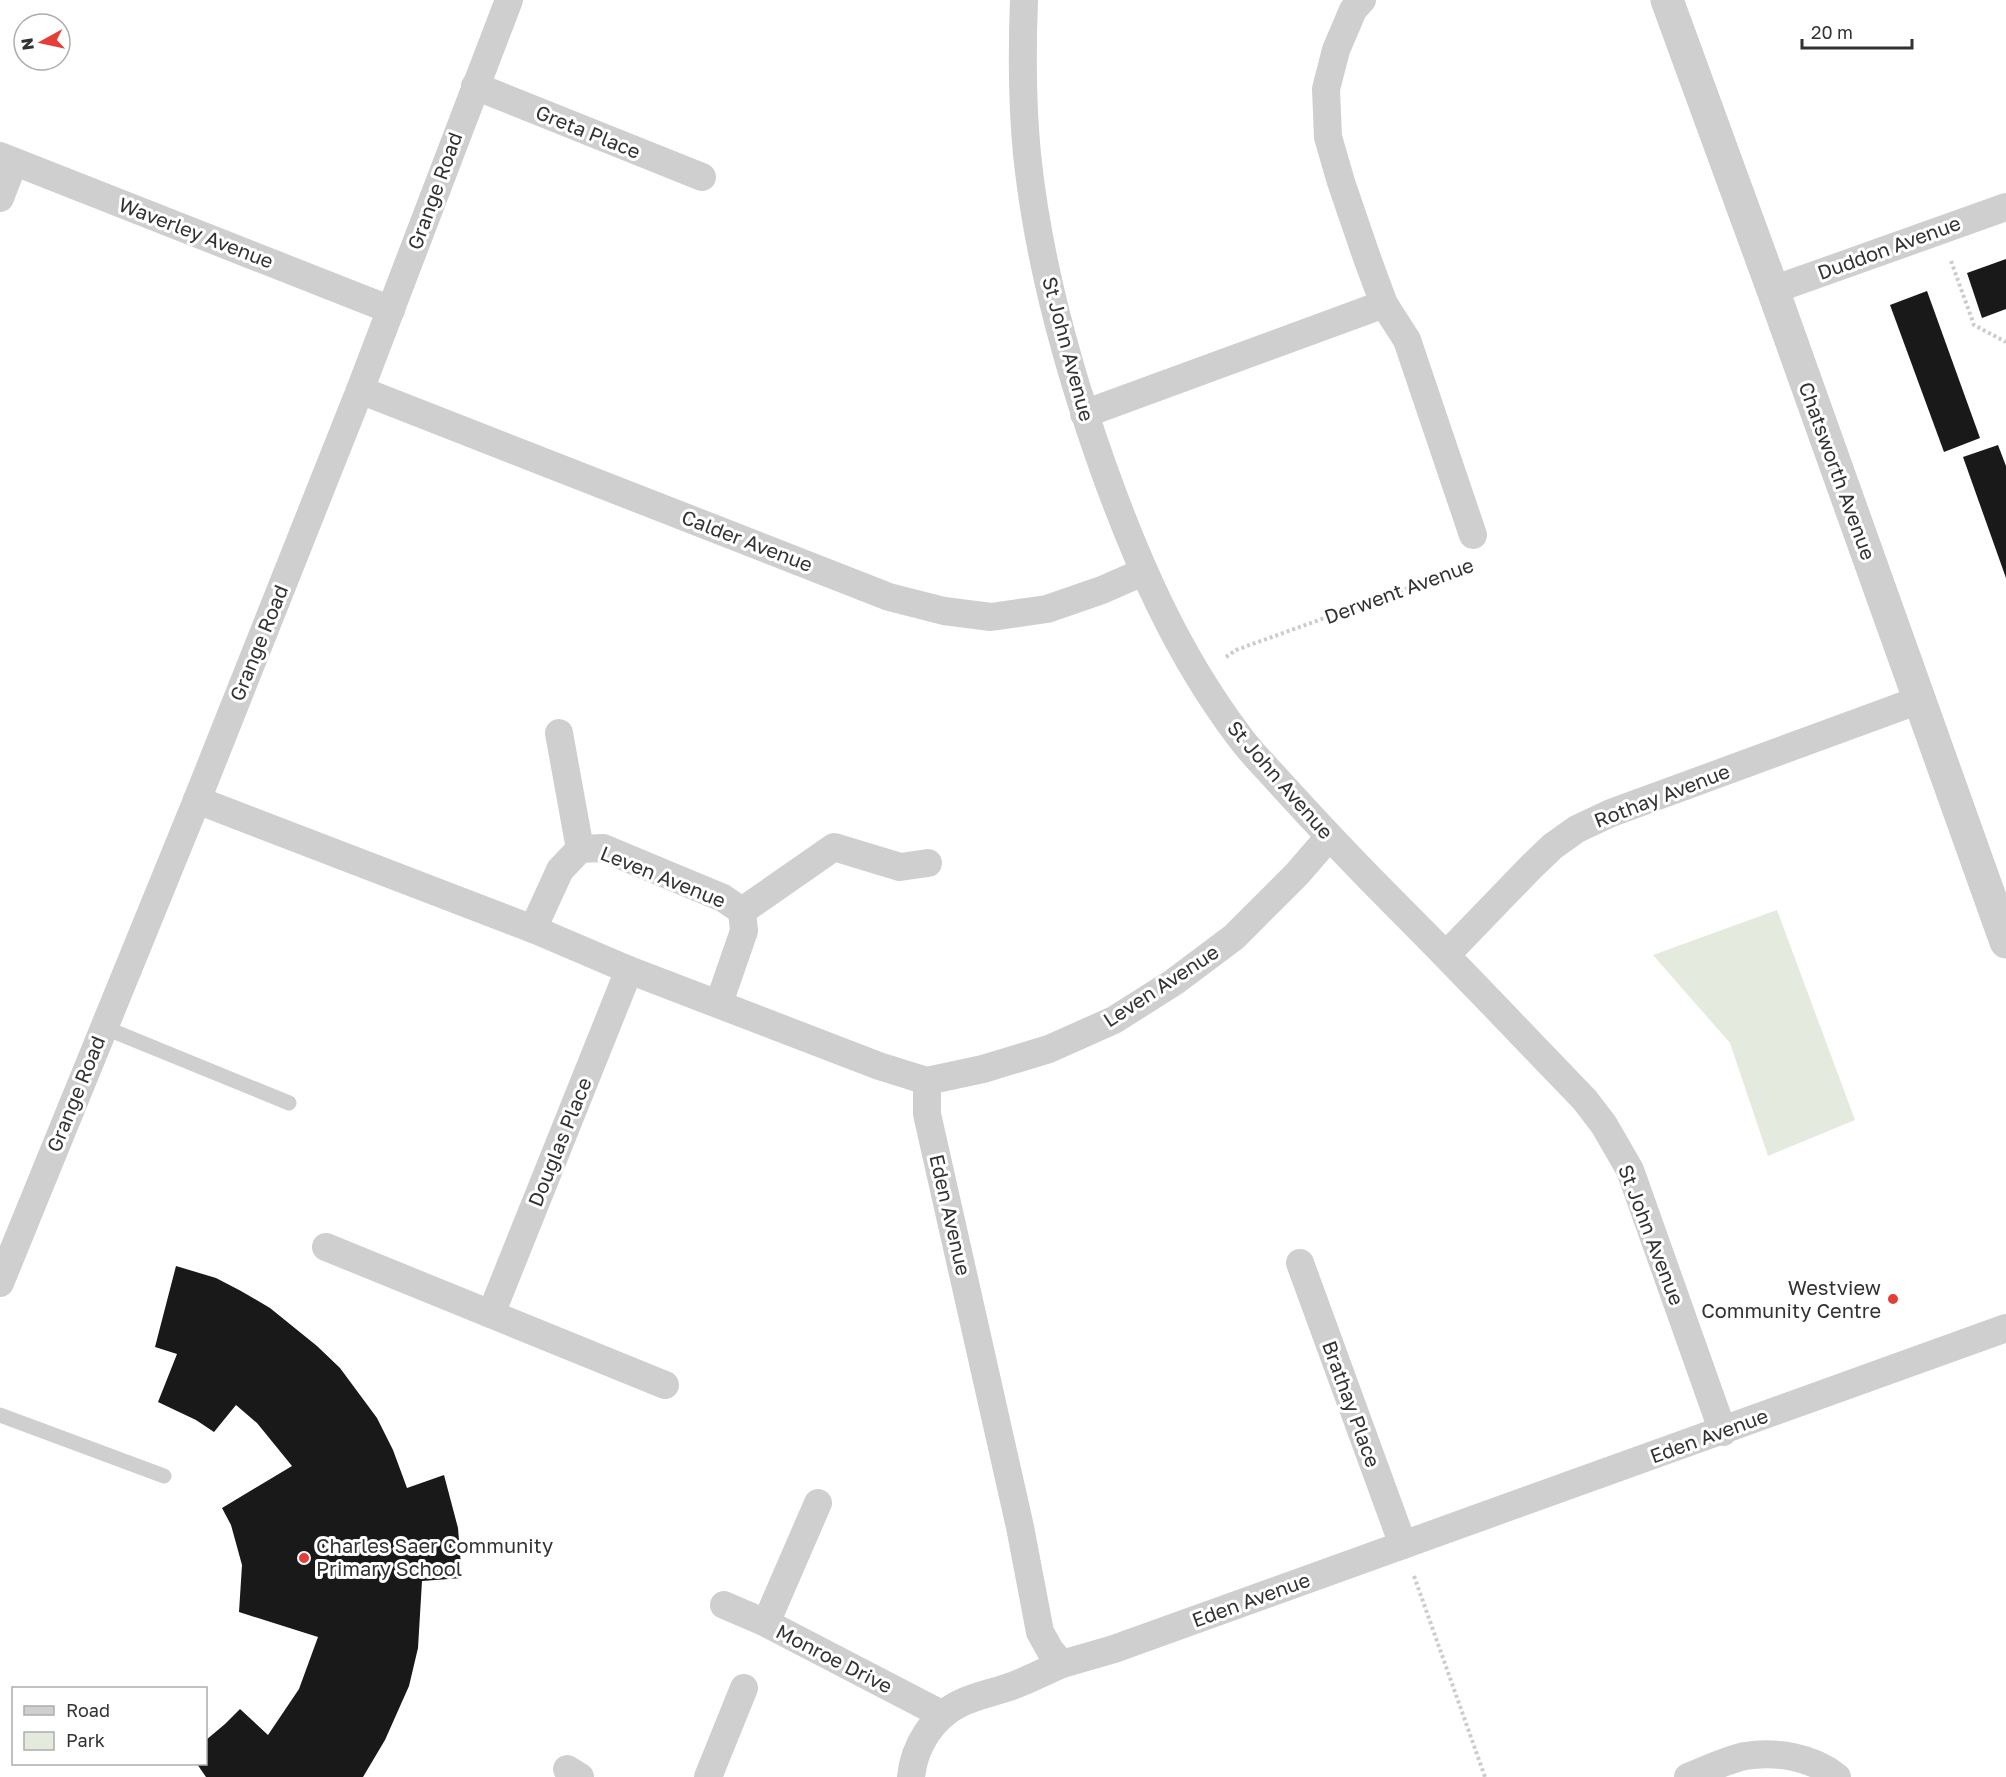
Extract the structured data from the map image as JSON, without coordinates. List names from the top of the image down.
{
  "streets": {
    "street": [
      "Greta Place",
      "Grange Road",
      "Waverley Avenue",
      "Duddon Avenue",
      "St John Avenue",
      "Chatsworth Avenue",
      "Calder Avenue",
      "Derwent Avenue",
      "Rothay Avenue",
      "Leven Avenue",
      "Douglas Place",
      "Eden Avenue",
      "Brathay Place",
      "Monroe Drive"
    ]
  },
  "crossings": [
    ["Greta Place", "Grange Road"],
    ["Grange Road", "Waverley Avenue"],
    ["Grange Road", "Calder Avenue"],
    ["Grange Road", "Leven Avenue"],
    ["Duddon Avenue", "Chatsworth Avenue"],
    ["St John Avenue", "Calder Avenue"],
    ["St John Avenue", "Derwent Avenue"],
    ["St John Avenue", "Rothay Avenue"],
    ["St John Avenue", "Leven Avenue"],
    ["St John Avenue", "Eden Avenue"],
    ["Chatsworth Avenue", "Rothay Avenue"],
    ["Leven Avenue", "Douglas Place"],
    ["Leven Avenue", "Eden Avenue"],
    ["Eden Avenue", "Brathay Place"]
  ],
  "places": ["Westview Community Centre", "Charles Saer Community Primary School"],
  "legend": ["Road", "Park"],
  "scale_bar": "20 m",
  "north": "left"
}
